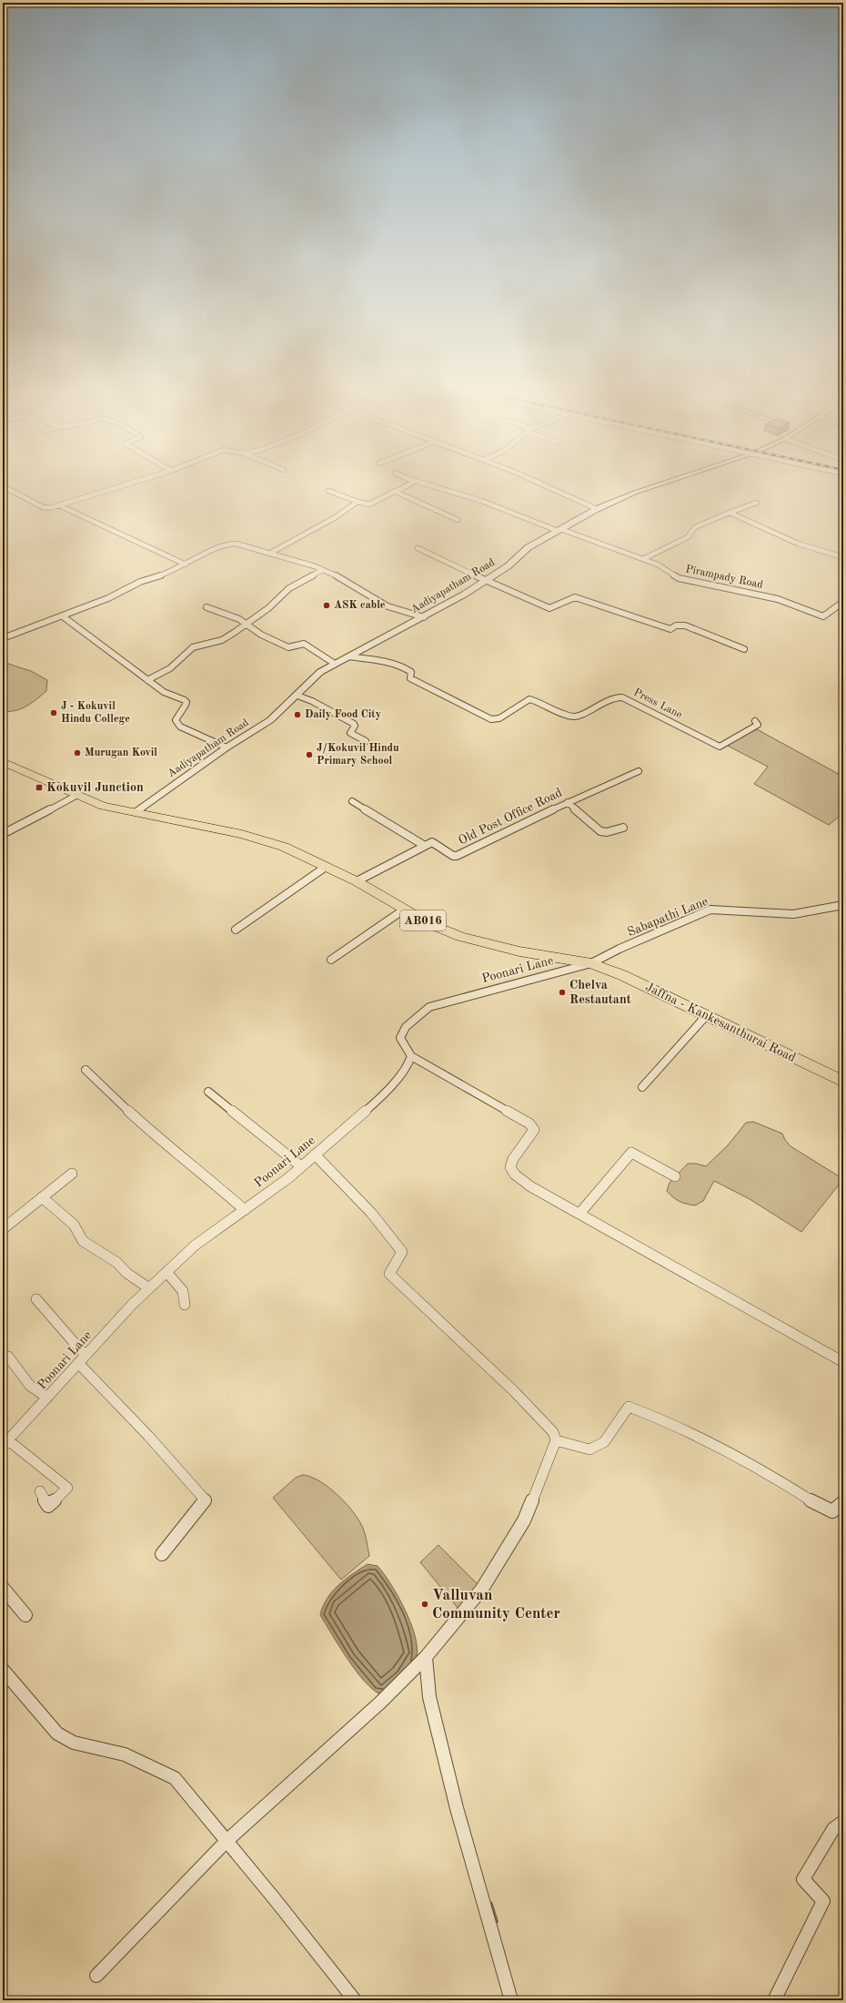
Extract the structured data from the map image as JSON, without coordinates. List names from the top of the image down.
{
  "streets": {
    "main road": ["AB016", "Jaffna - Kankesanthurai Road"],
    "street": [
      "Pirampady Road",
      "Aadiyapatham Road",
      "Press Lane",
      "Old Post Office Road",
      "Sabapathi Lane",
      "Poonari Lane"
    ]
  },
  "crossings": [
    ["Pirampady Road", "Aadiyapatham Road"],
    ["Aadiyapatham Road", "Press Lane"],
    ["Aadiyapatham Road", "Jaffna - Kankesanthurai Road"],
    ["Sabapathi Lane", "Poonari Lane"],
    ["Sabapathi Lane", "Jaffna - Kankesanthurai Road"],
    ["Poonari Lane", "Jaffna - Kankesanthurai Road"]
  ],
  "places": {
    "other": [
      "ASK cable",
      "J - Kokuvil Hindu College",
      "Daily Food City",
      "Murugan Kovil",
      "J/Kokuvil Hindu Primary School",
      "Chelva Restautant",
      "Valluvan Community Center"
    ],
    "transit": ["Kokuvil Junction"]
  }
}
